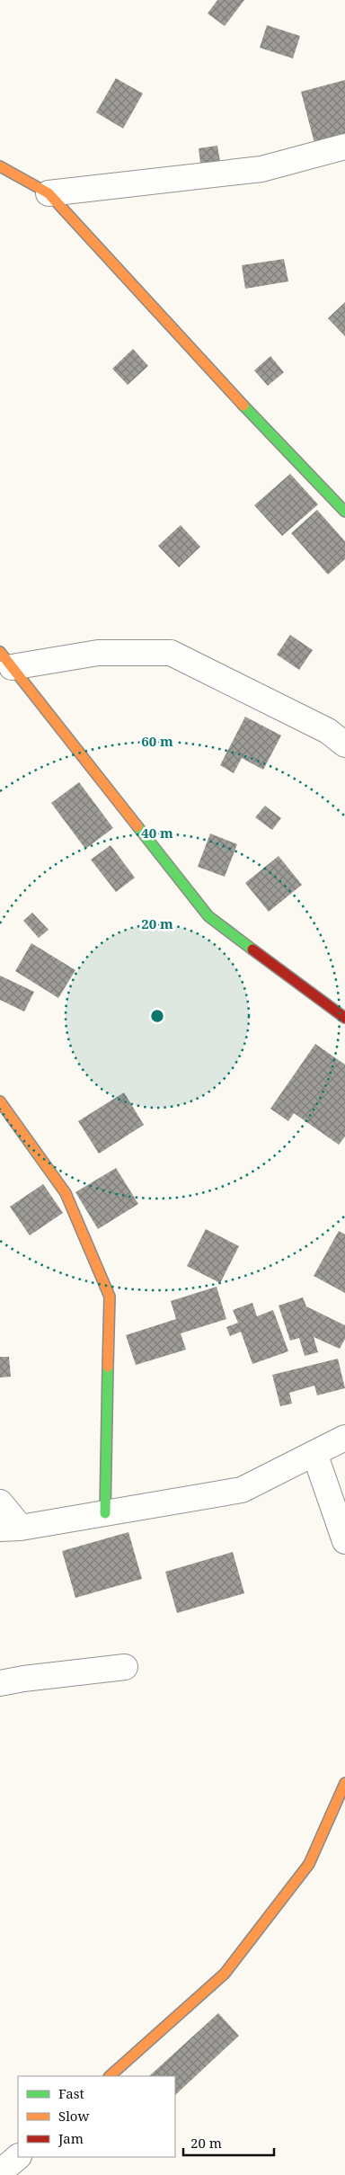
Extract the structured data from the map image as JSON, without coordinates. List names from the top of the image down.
{
  "legend": ["Fast", "Slow", "Jam"],
  "scale_bar": "20 m",
  "rings": ["60 m", "40 m", "20 m"]
}
